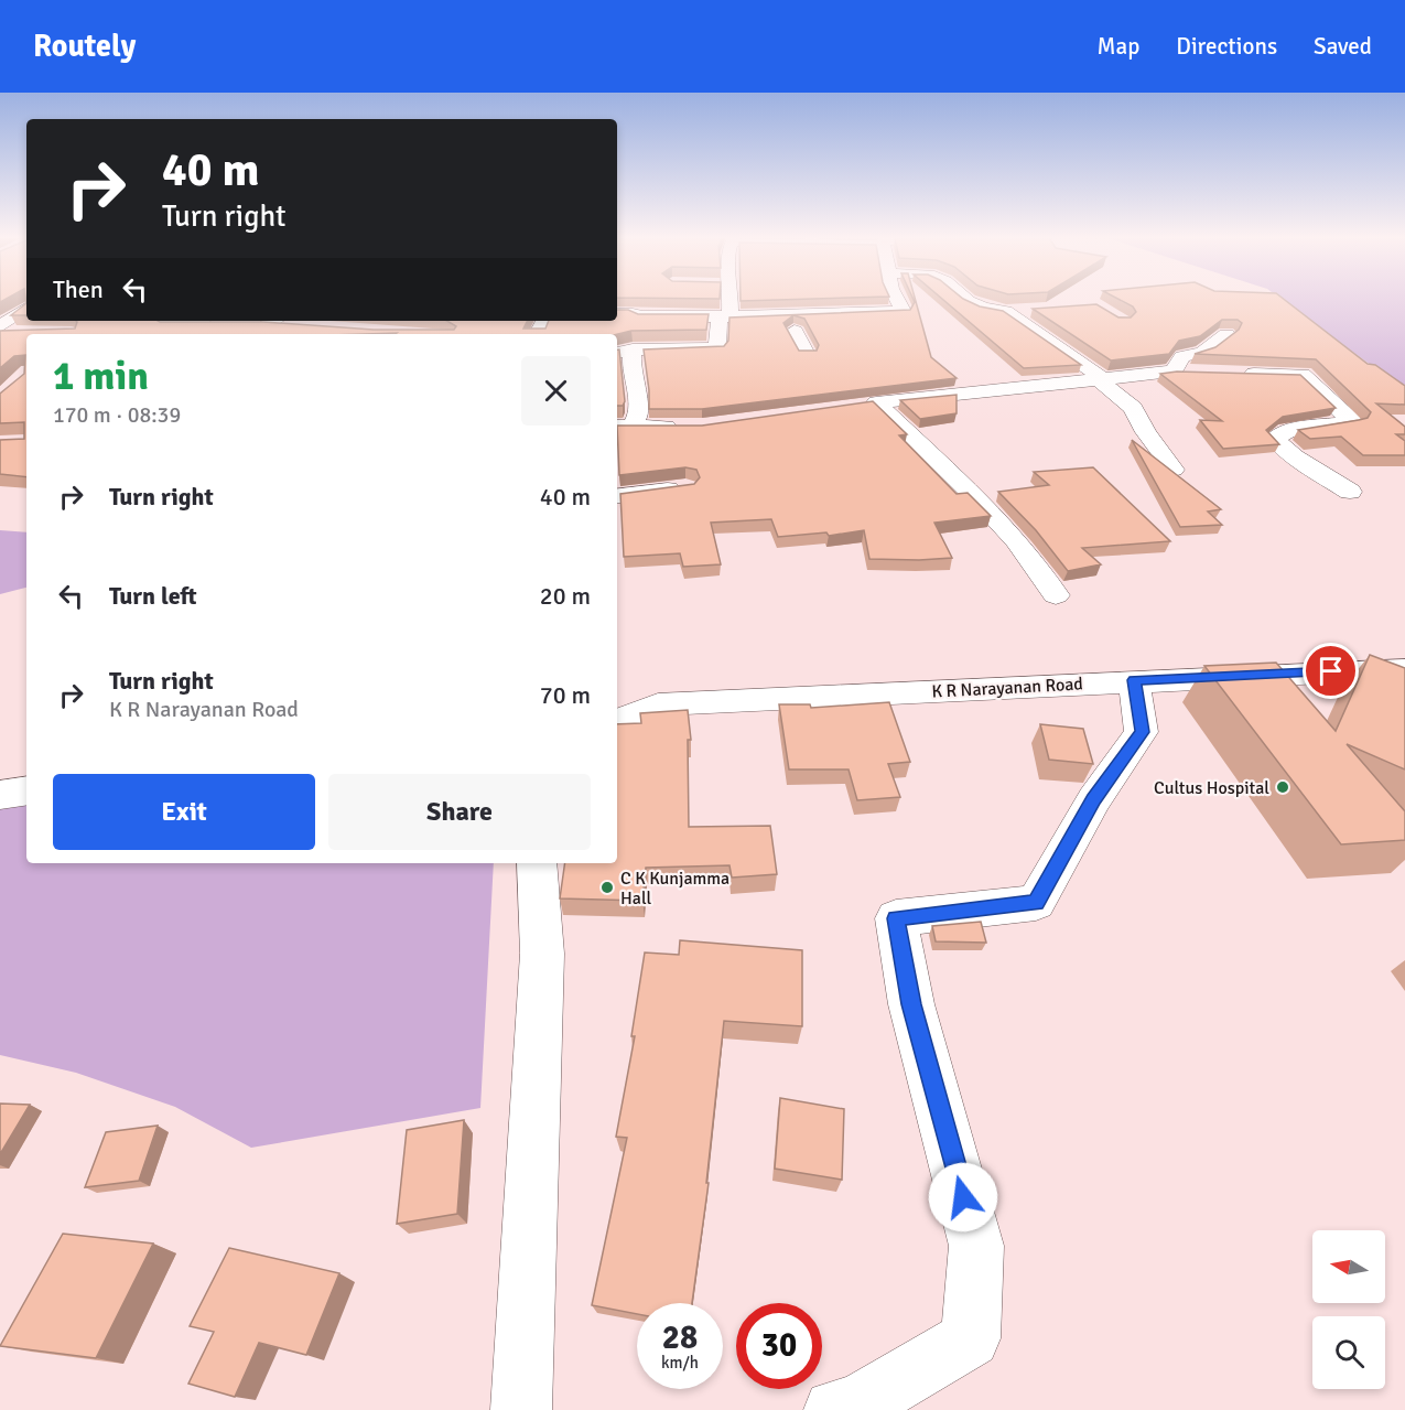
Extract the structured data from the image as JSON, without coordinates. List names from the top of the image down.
{
  "streets": {
    "street": ["K R Narayanan Road"]
  },
  "places": ["Cultus Hospital", "C K Kunjamma Hall"],
  "north": "left",
  "page": {
    "header": "Routely",
    "nav": ["Map", "Directions", "Saved"],
    "turn": ["40 m", "Turn right"],
    "then": "Then",
    "heading": ["1 min", "170 m · 08:39"],
    "list": [
      {
        "name": "Turn right",
        "value": "40 m"
      },
      {
        "name": "Turn left",
        "value": "20 m"
      },
      {
        "name": "Turn right",
        "note": "K R Narayanan Road",
        "value": "70 m"
      }
    ],
    "buttons": ["Exit", "Share"],
    "speed": "28 km/h",
    "limit": "30"
  }
}
